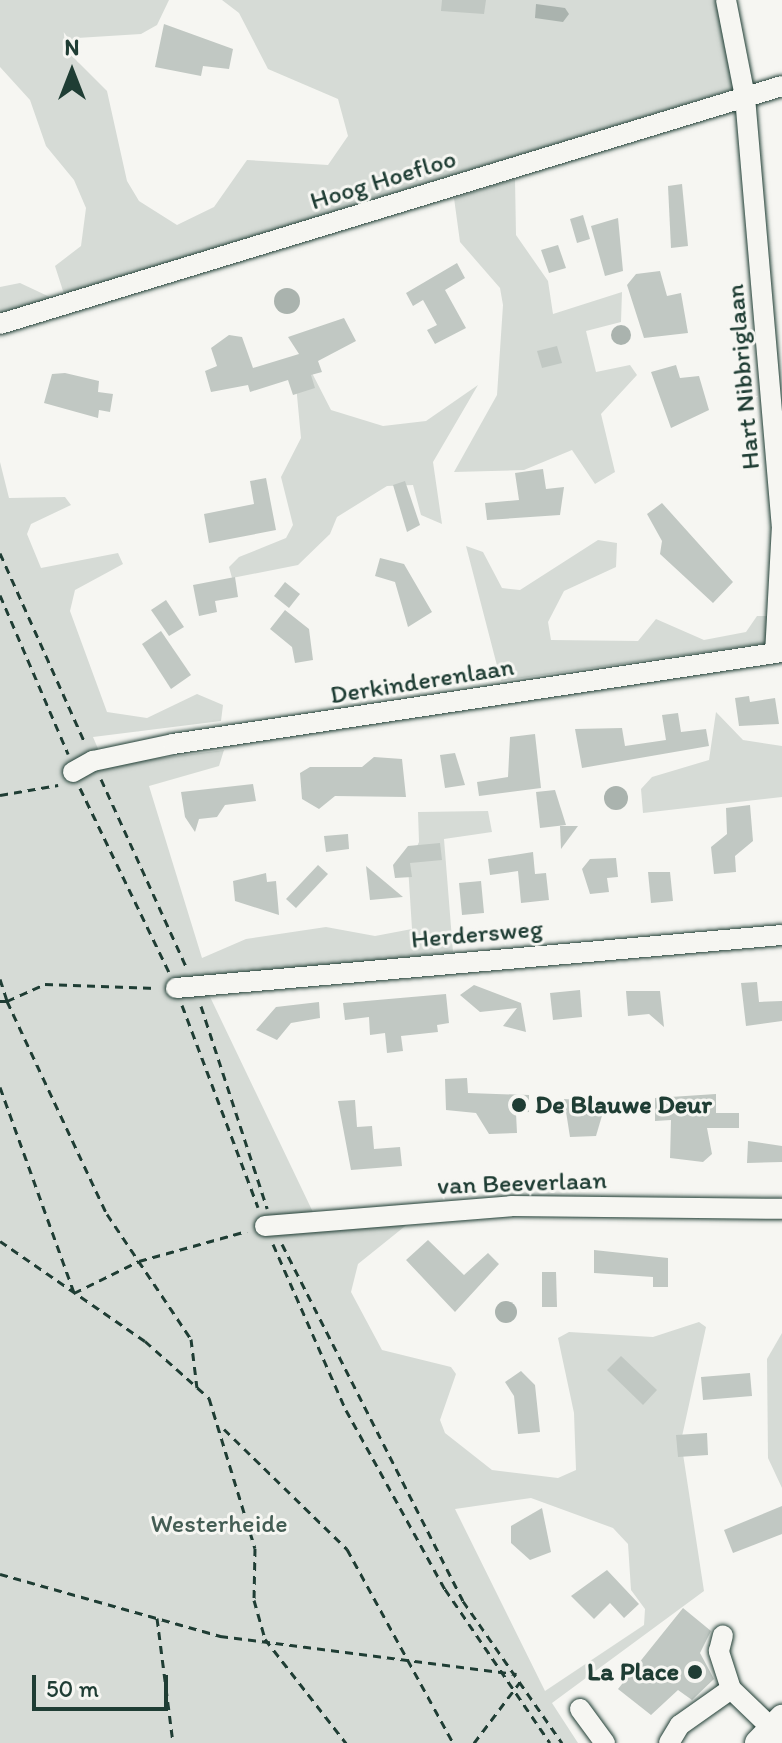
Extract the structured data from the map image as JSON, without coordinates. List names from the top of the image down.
{
  "streets": {
    "street": [
      "Hoog Hoefloo",
      "Hart Nibbriglaan",
      "Derkinderenlaan",
      "Herdersweg",
      "van Beeverlaan"
    ]
  },
  "crossings": [
    ["Hoog Hoefloo", "Hart Nibbriglaan"],
    ["Hart Nibbriglaan", "Derkinderenlaan"]
  ],
  "parks": ["Westerheide"],
  "places": ["De Blauwe Deur", "La Place"],
  "scale_bar": "50 m",
  "north": "top"
}
